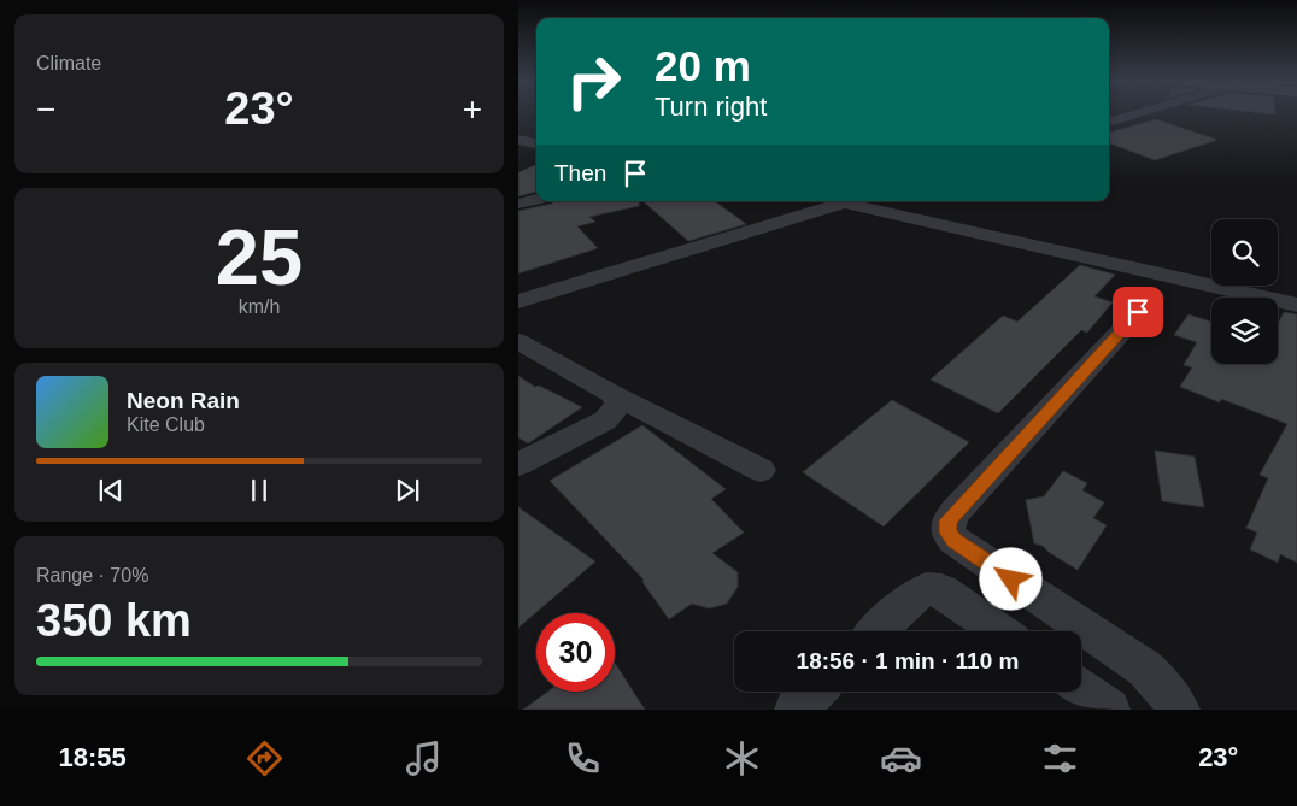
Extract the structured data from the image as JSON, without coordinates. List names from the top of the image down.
{
  "page": {
    "tile": [
      "Climate",
      ["25", "km/h"],
      ["Range · 70%", "350 km"]
    ],
    "turn": ["20 m", "Turn right"],
    "heat": ["−", "23°", "+"],
    "then": "Then",
    "song": ["Neon Rain", "Kite Club"],
    "limit": "30",
    "trip": "18:56 · 1 min · 110 m",
    "tabs": ["18:55", "23°"]
  }
}
